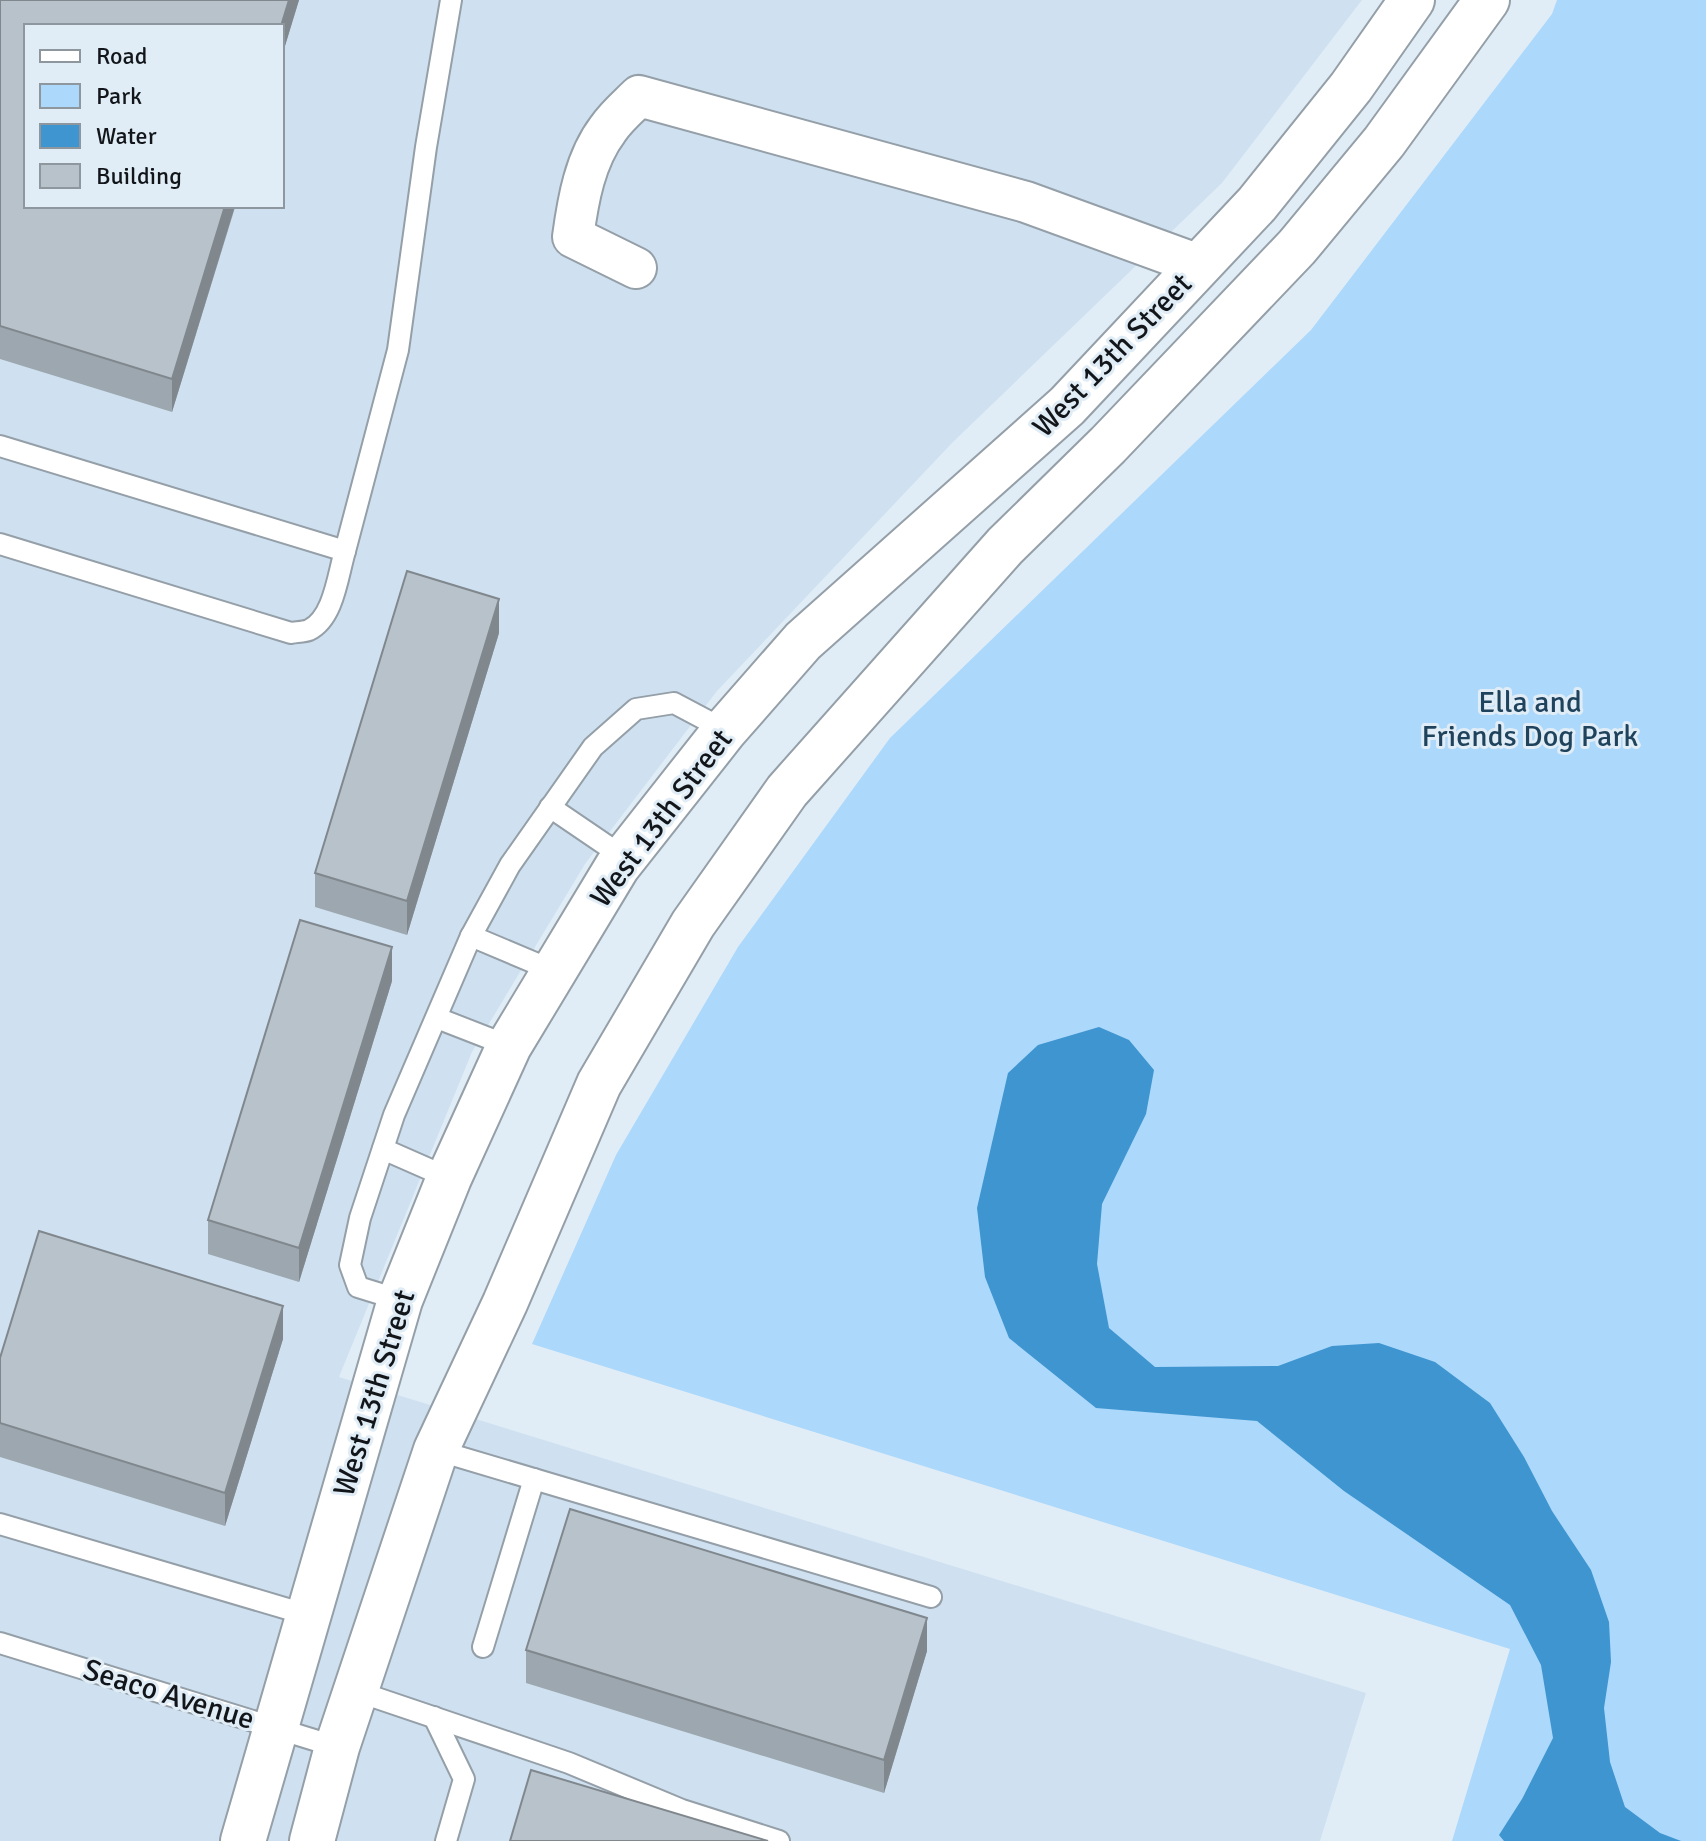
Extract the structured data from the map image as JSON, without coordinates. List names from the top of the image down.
{
  "streets": {
    "main road": ["West 13th Street"],
    "lane": ["Seaco Avenue"]
  },
  "crossings": [
    ["West 13th Street", "Seaco Avenue"]
  ],
  "parks": ["Ella and Friends Dog Park"],
  "legend": [
    "Road",
    "Park",
    "Water",
    "Building"
  ]
}
